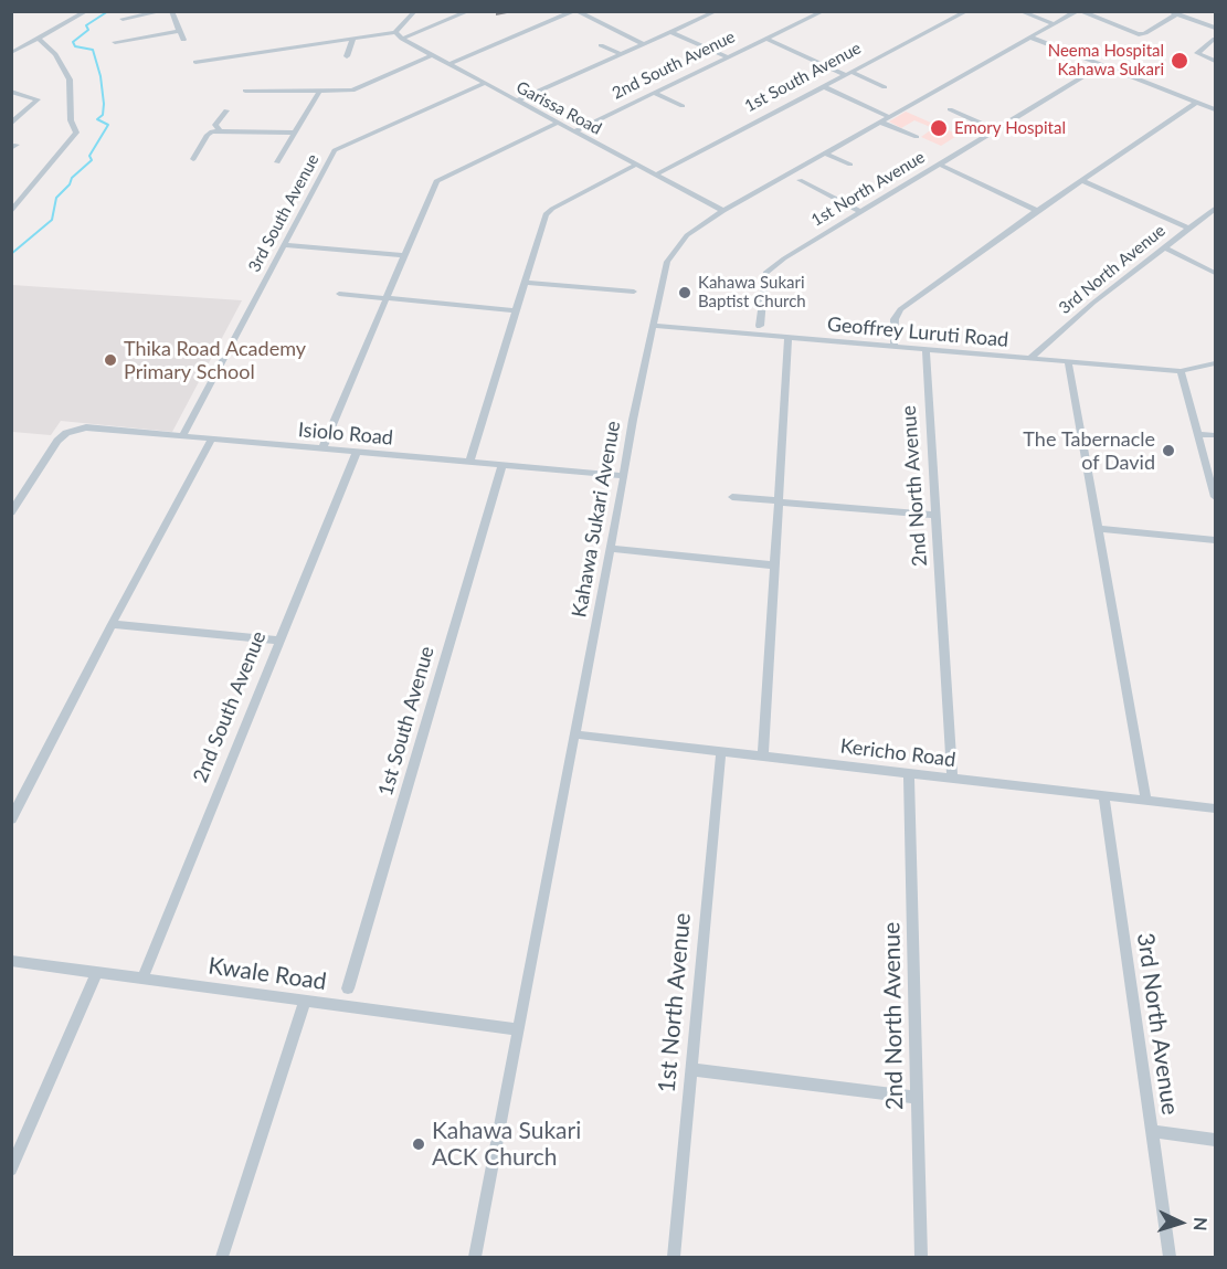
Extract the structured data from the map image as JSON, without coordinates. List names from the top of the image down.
{
  "streets": {
    "street": [
      "2nd South Avenue",
      "1st South Avenue",
      "Garissa Road",
      "1st North Avenue",
      "3rd South Avenue",
      "3rd North Avenue",
      "Geoffrey Luruti Road",
      "Isiolo Road",
      "2nd North Avenue",
      "Kahawa Sukari Avenue",
      "Kericho Road",
      "Kwale Road"
    ]
  },
  "crossings": [
    ["2nd South Avenue", "Garissa Road"],
    ["2nd South Avenue", "Isiolo Road"],
    ["2nd South Avenue", "Kwale Road"],
    ["1st South Avenue", "Garissa Road"],
    ["1st South Avenue", "Isiolo Road"],
    ["1st South Avenue", "Kwale Road"],
    ["Garissa Road", "3rd South Avenue"],
    ["Garissa Road", "Kahawa Sukari Avenue"],
    ["1st North Avenue", "Geoffrey Luruti Road"],
    ["1st North Avenue", "Kericho Road"],
    ["3rd South Avenue", "Isiolo Road"],
    ["3rd North Avenue", "Geoffrey Luruti Road"],
    ["3rd North Avenue", "Kericho Road"],
    ["Geoffrey Luruti Road", "2nd North Avenue"],
    ["Geoffrey Luruti Road", "Kahawa Sukari Avenue"],
    ["Isiolo Road", "Kahawa Sukari Avenue"],
    ["2nd North Avenue", "Kericho Road"],
    ["Kahawa Sukari Avenue", "Kericho Road"],
    ["Kahawa Sukari Avenue", "Kwale Road"]
  ],
  "places": [
    "Neema Hospital Kahawa Sukari",
    "Emory Hospital",
    "Kahawa Sukari Baptist Church",
    "Thika Road Academy Primary School",
    "The Tabernacle of David",
    "Kahawa Sukari ACK Church"
  ],
  "north": "right"
}
